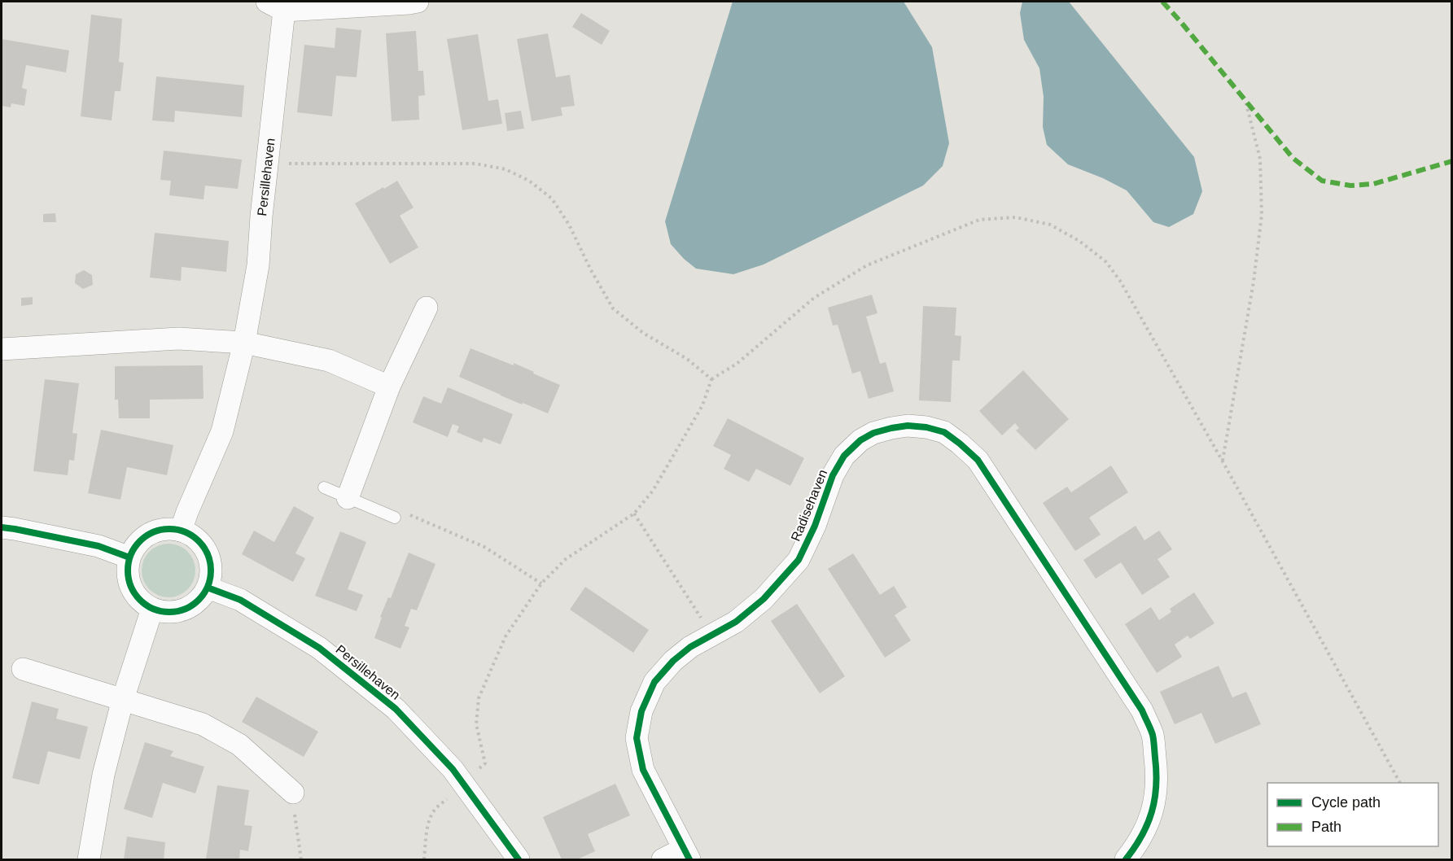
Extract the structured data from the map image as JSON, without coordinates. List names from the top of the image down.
{
  "streets": {
    "street": ["Persillehaven", "Radisehaven"]
  },
  "legend": ["Cycle path", "Path"]
}
